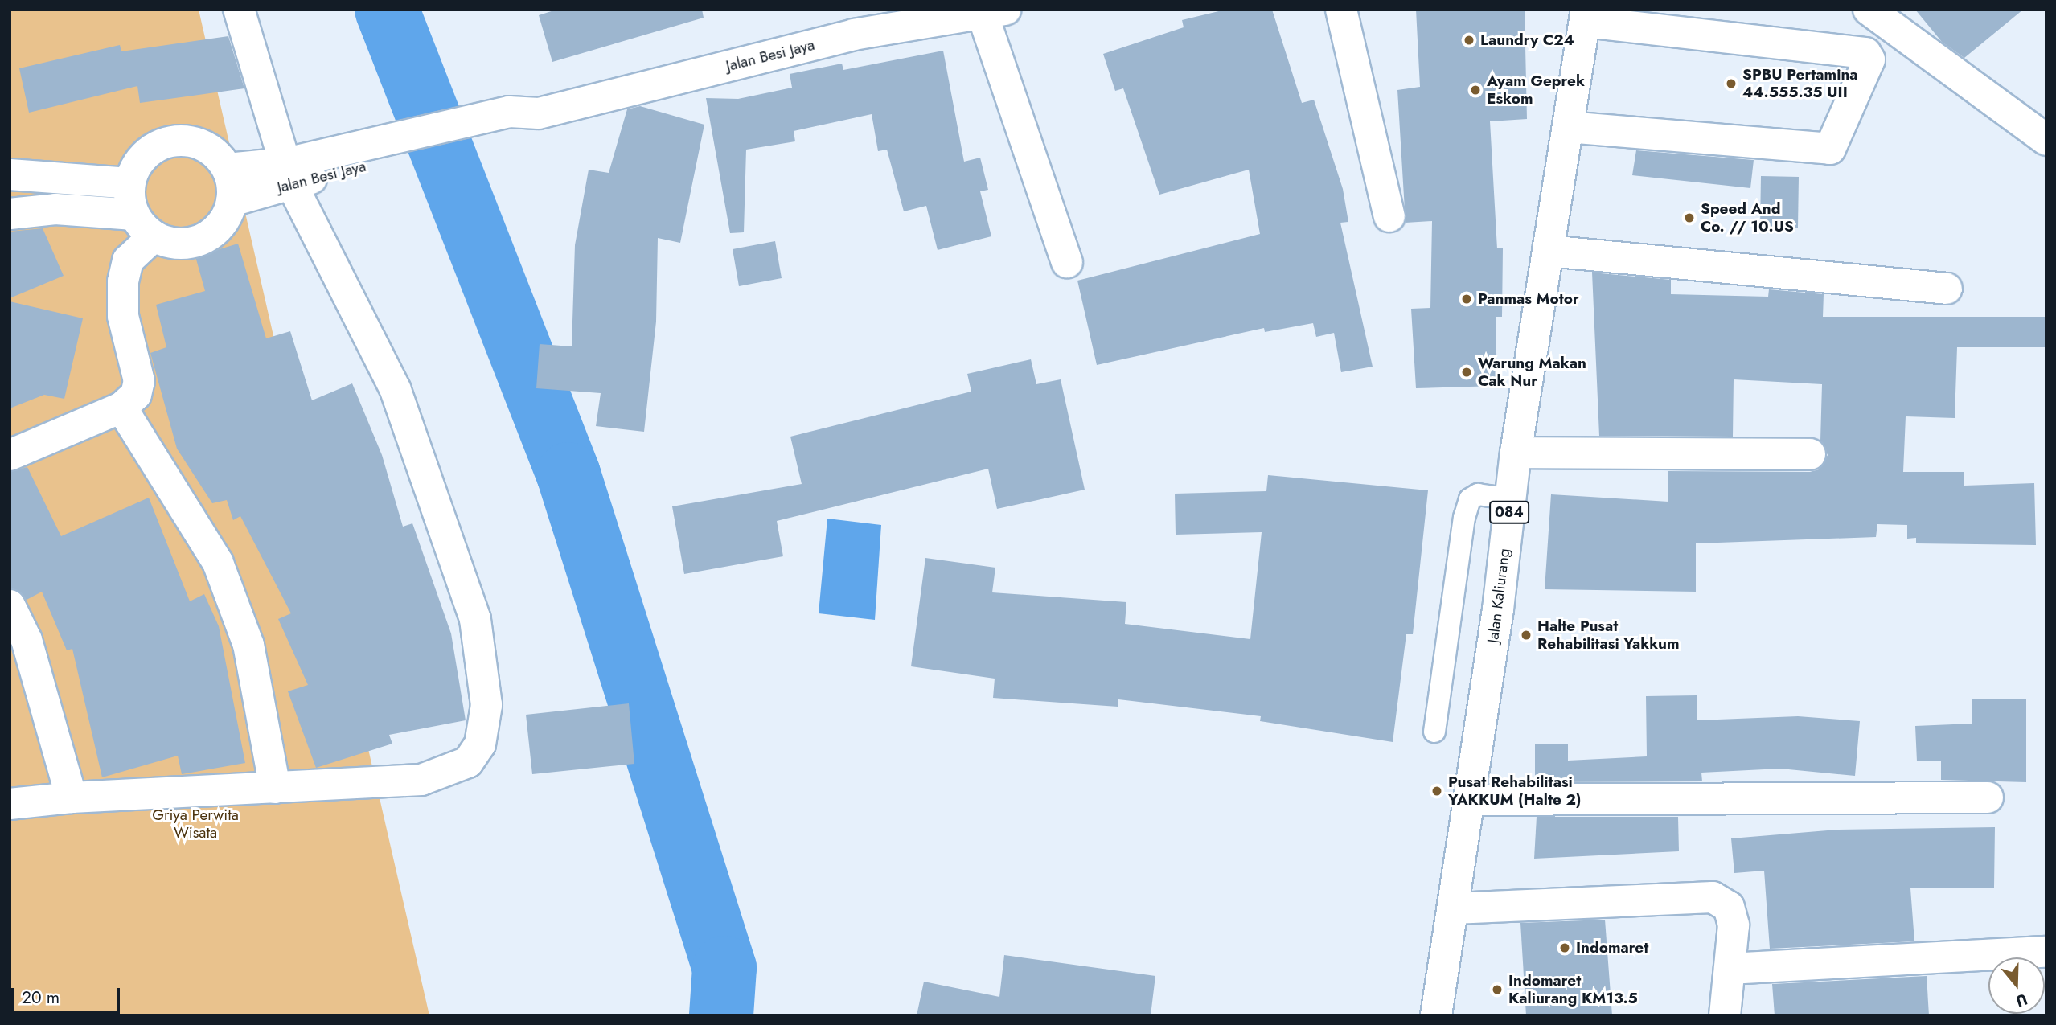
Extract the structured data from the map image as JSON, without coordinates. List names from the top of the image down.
{
  "streets": {
    "street": ["Jalan Besi Jaya", "084", "Jalan Kaliurang"]
  },
  "parks": ["Griya Perwita Wisata"],
  "places": [
    "Laundry C24",
    "SPBU Pertamina 44.555.35 UII",
    "Ayam Geprek Eskom",
    "Speed And Co. // 10.US",
    "Panmas Motor",
    "Warung Makan Cak Nur",
    "Halte Pusat Rehabilitasi Yakkum",
    "Pusat Rehabilitasi YAKKUM (Halte 2)",
    "Indomaret",
    "Indomaret Kaliurang KM13.5"
  ],
  "scale_bar": "20 m",
  "north": "bottom"
}
